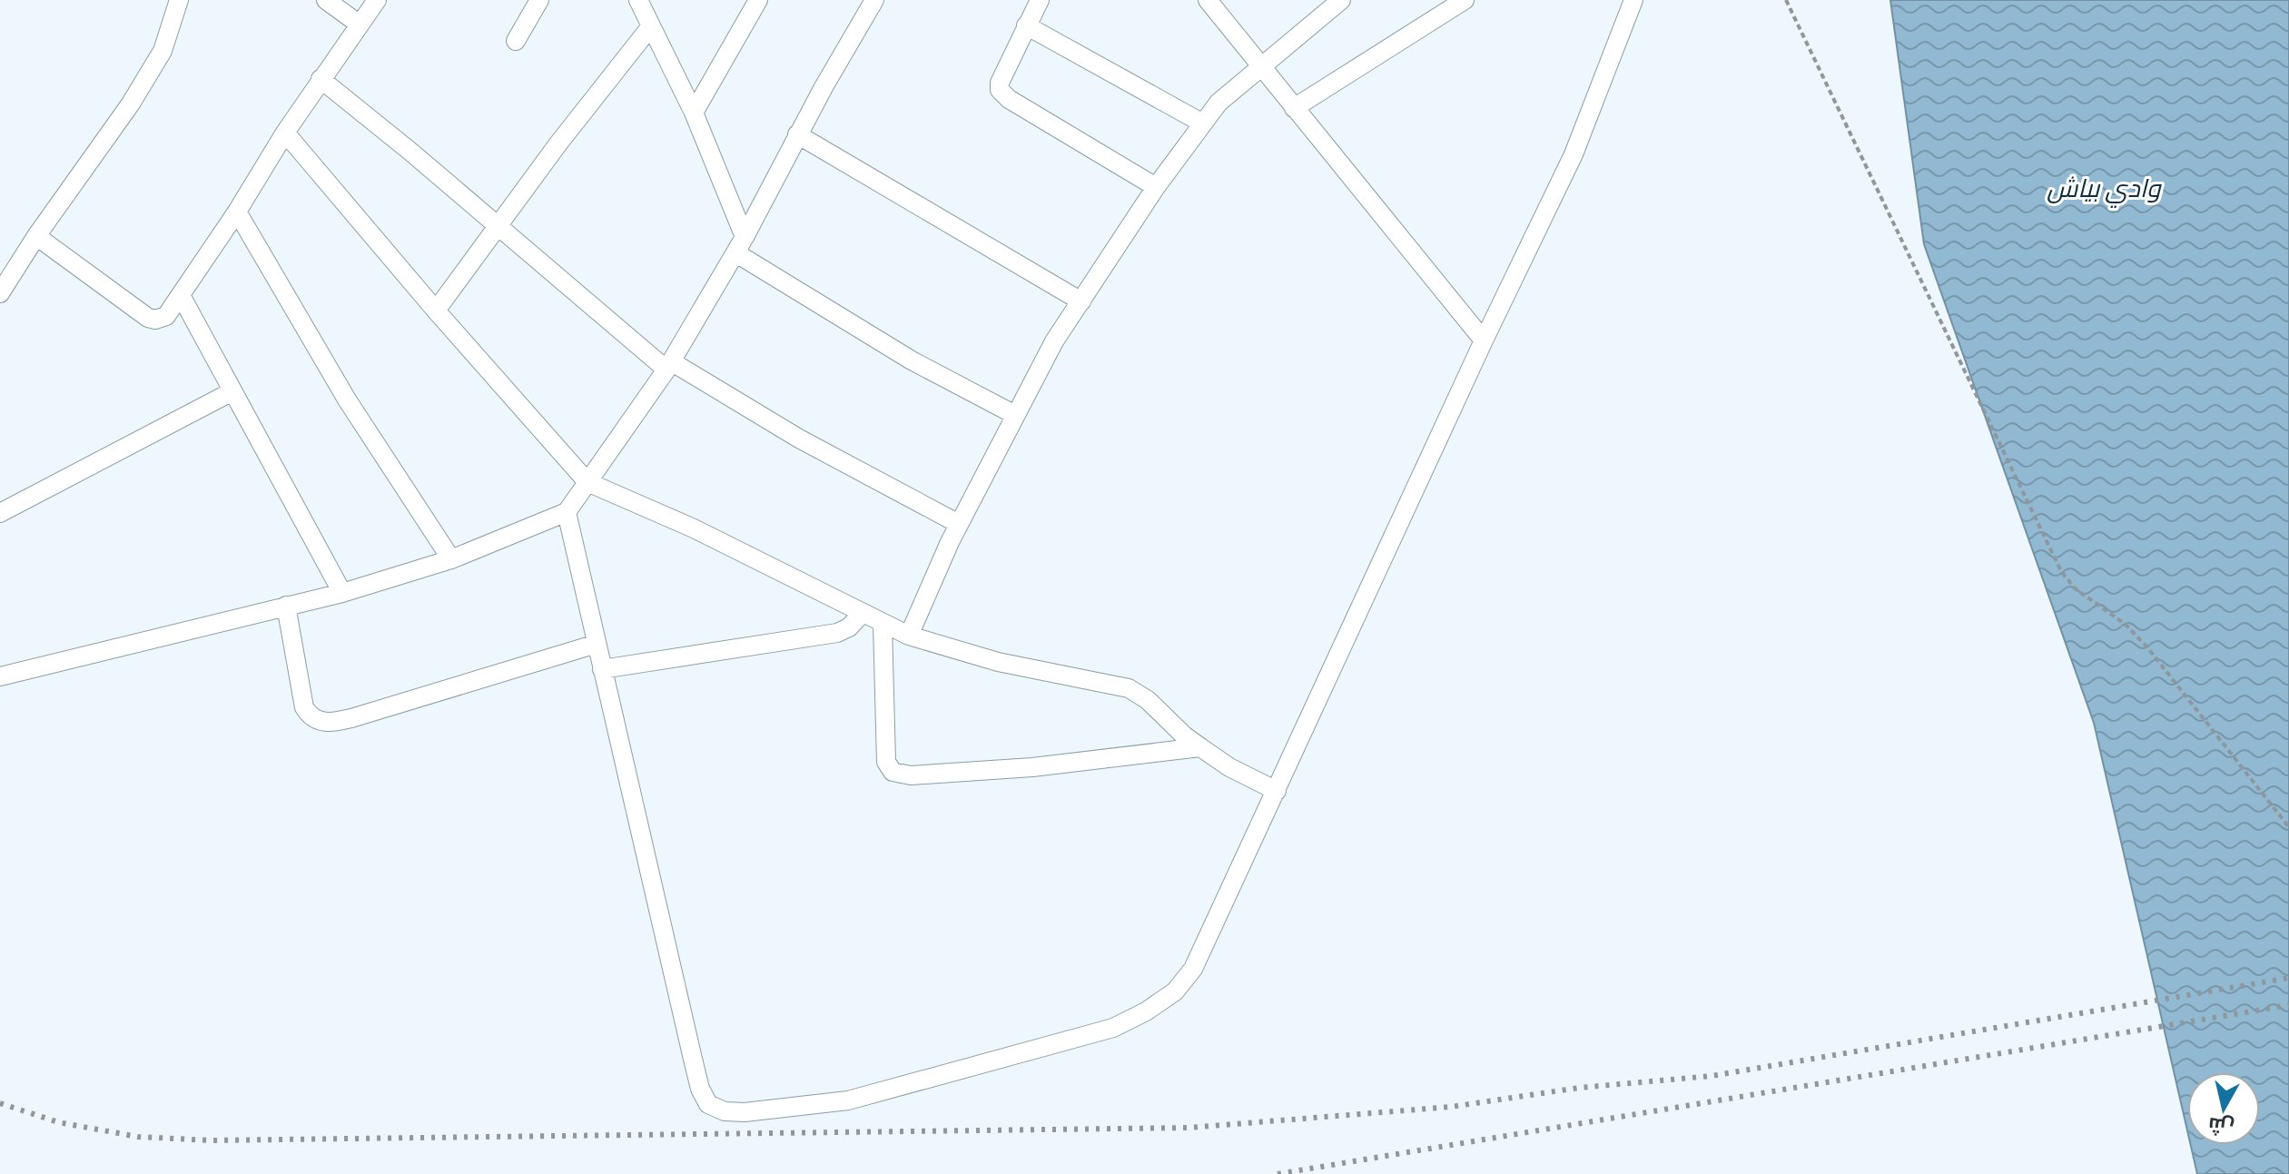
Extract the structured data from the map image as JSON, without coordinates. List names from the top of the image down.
{
  "water": ["وادي بياش"],
  "north": "bottom"
}
